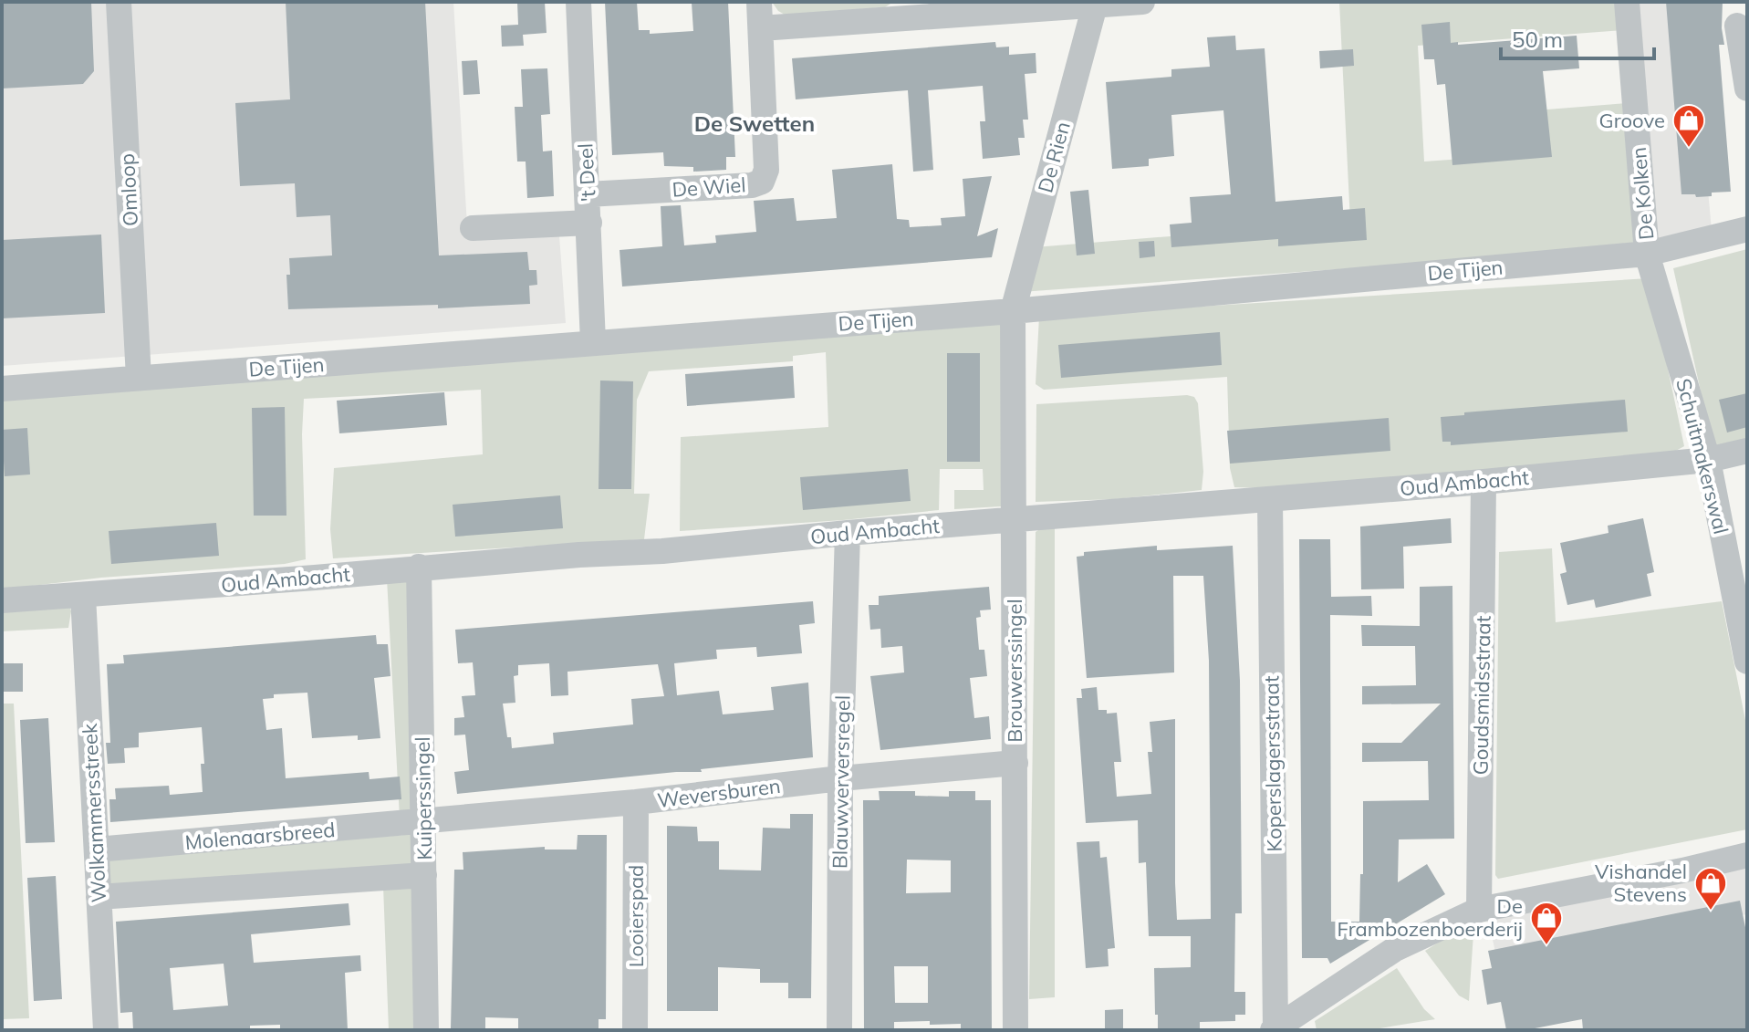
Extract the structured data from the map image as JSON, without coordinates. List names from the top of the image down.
{
  "streets": {
    "street": [
      "De Rien",
      "'t Deel",
      "De Wiel",
      "Omloop",
      "De Kolken",
      "De Tijen",
      "Schuitmakerswal",
      "Oud Ambacht",
      "Brouwerssingel",
      "Goudsmidsstraat",
      "Koperslagersstraat",
      "Blauwverversregel",
      "Weversburen",
      "Kuiperssingel",
      "Wolkammersstreek",
      "Molenaarsbreed",
      "Looierspad"
    ]
  },
  "crossings": [
    ["De Rien", "De Tijen"],
    ["De Rien", "Brouwerssingel"],
    ["'t Deel", "De Wiel"],
    ["'t Deel", "De Tijen"],
    ["Omloop", "De Tijen"],
    ["De Kolken", "De Tijen"],
    ["De Kolken", "Schuitmakerswal"],
    ["De Tijen", "Schuitmakerswal"],
    ["De Tijen", "Brouwerssingel"],
    ["Schuitmakerswal", "Oud Ambacht"],
    ["Oud Ambacht", "Brouwerssingel"],
    ["Oud Ambacht", "Goudsmidsstraat"],
    ["Oud Ambacht", "Koperslagersstraat"],
    ["Oud Ambacht", "Blauwverversregel"],
    ["Oud Ambacht", "Kuiperssingel"],
    ["Oud Ambacht", "Wolkammersstreek"],
    ["Brouwerssingel", "Weversburen"],
    ["Blauwverversregel", "Weversburen"],
    ["Weversburen", "Kuiperssingel"],
    ["Weversburen", "Molenaarsbreed"],
    ["Weversburen", "Looierspad"],
    ["Kuiperssingel", "Molenaarsbreed"],
    ["Wolkammersstreek", "Molenaarsbreed"]
  ],
  "districts": ["De Swetten"],
  "places": {
    "shop": ["Groove", "Vishandel Stevens", "De Frambozenboerderij"]
  },
  "scale_bar": "50 m"
}
